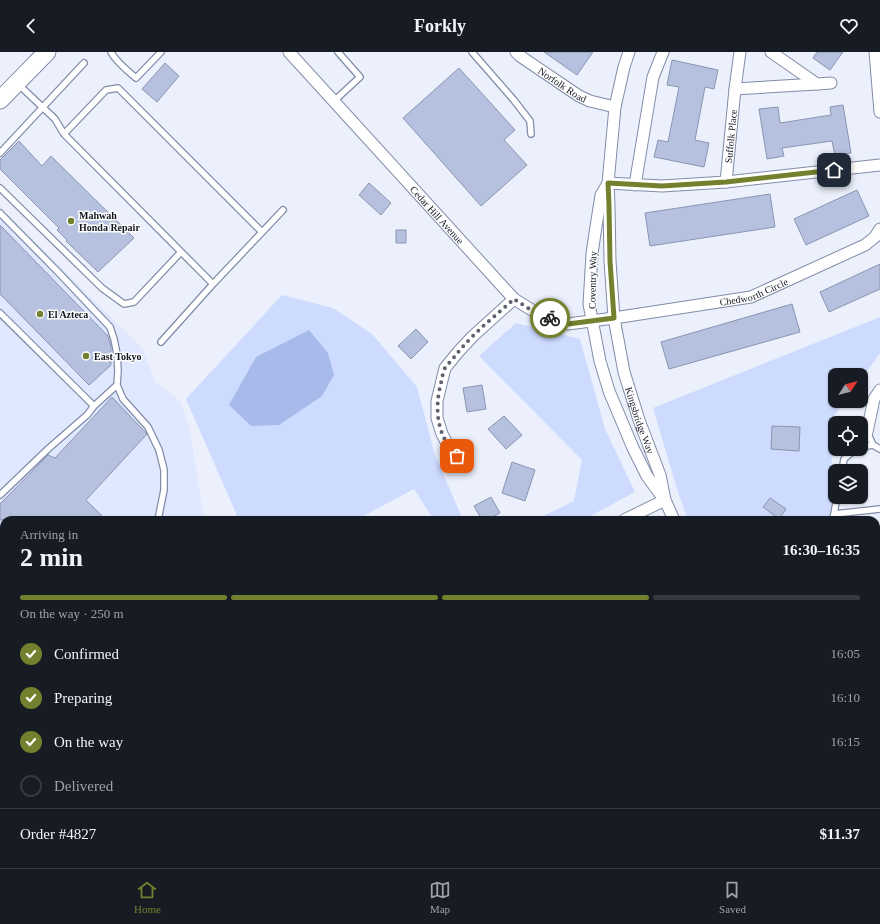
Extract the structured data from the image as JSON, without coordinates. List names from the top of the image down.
{
  "streets": {
    "street": [
      "Norfolk Road",
      "Suffolk Place",
      "Cedar Hill Avenue",
      "Coventry Way",
      "Chedworth Circle",
      "Kingsbridge Way"
    ]
  },
  "crossings": [
    ["Cedar Hill Avenue", "Coventry Way"],
    ["Cedar Hill Avenue", "Chedworth Circle"],
    ["Cedar Hill Avenue", "Kingsbridge Way"],
    ["Coventry Way", "Chedworth Circle"],
    ["Coventry Way", "Kingsbridge Way"],
    ["Chedworth Circle", "Kingsbridge Way"]
  ],
  "places": ["Mahwah Honda Repair", "El Azteca", "East Tokyo"],
  "north": "top right",
  "page": {
    "header": "Forkly",
    "heading": ["2 min", "Arriving in", "16:30–16:35"],
    "panel": ["Order #4827", "$11.37"],
    "bar": "On the way · 250 m",
    "list": [
      ["Confirmed", "16:05"],
      ["Preparing", "16:10"],
      ["On the way", "16:15"],
      "Delivered"
    ],
    "tabs": ["Home", "Map", "Saved"]
  }
}
